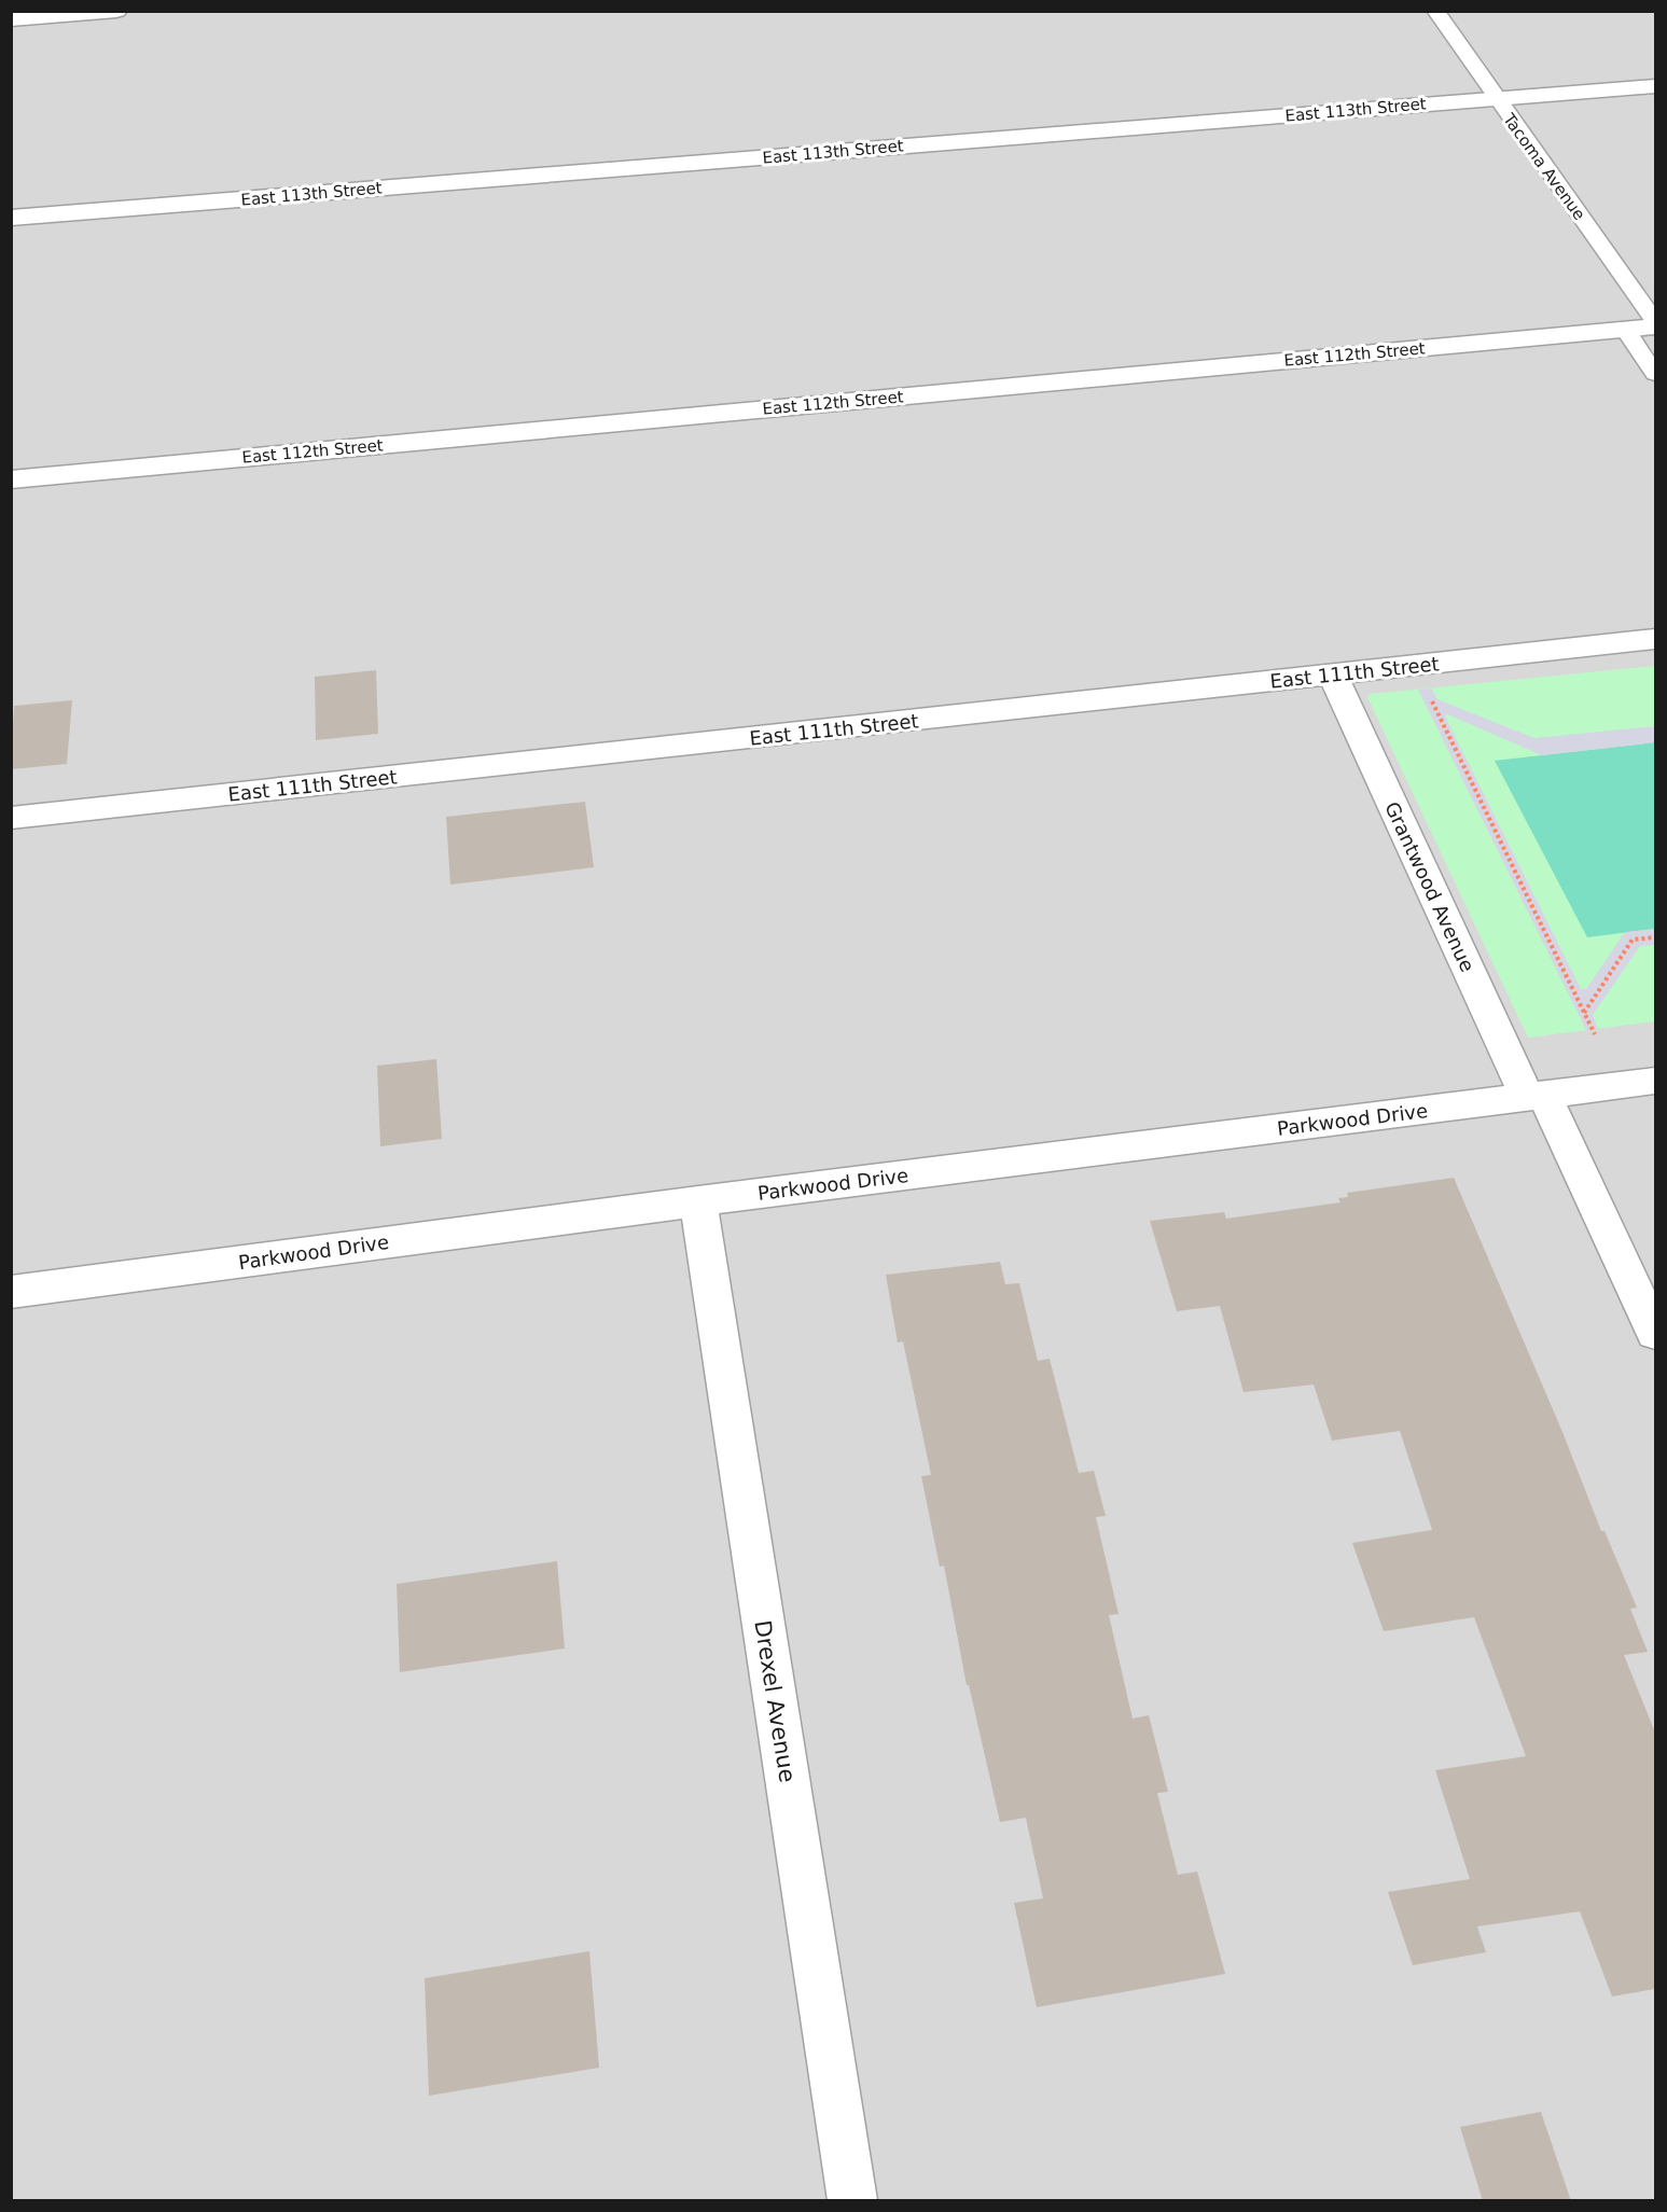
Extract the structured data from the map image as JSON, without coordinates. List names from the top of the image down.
{
  "streets": {
    "street": [
      "East 113th Street",
      "East 112th Street",
      "East 111th Street",
      "Grantwood Avenue",
      "Parkwood Drive",
      "Drexel Avenue"
    ],
    "lane": ["Tacoma Avenue"]
  },
  "crossings": [
    ["East 113th Street", "Tacoma Avenue"],
    ["Tacoma Avenue", "East 112th Street"],
    ["East 111th Street", "Grantwood Avenue"],
    ["Grantwood Avenue", "Parkwood Drive"],
    ["Parkwood Drive", "Drexel Avenue"]
  ]
}
